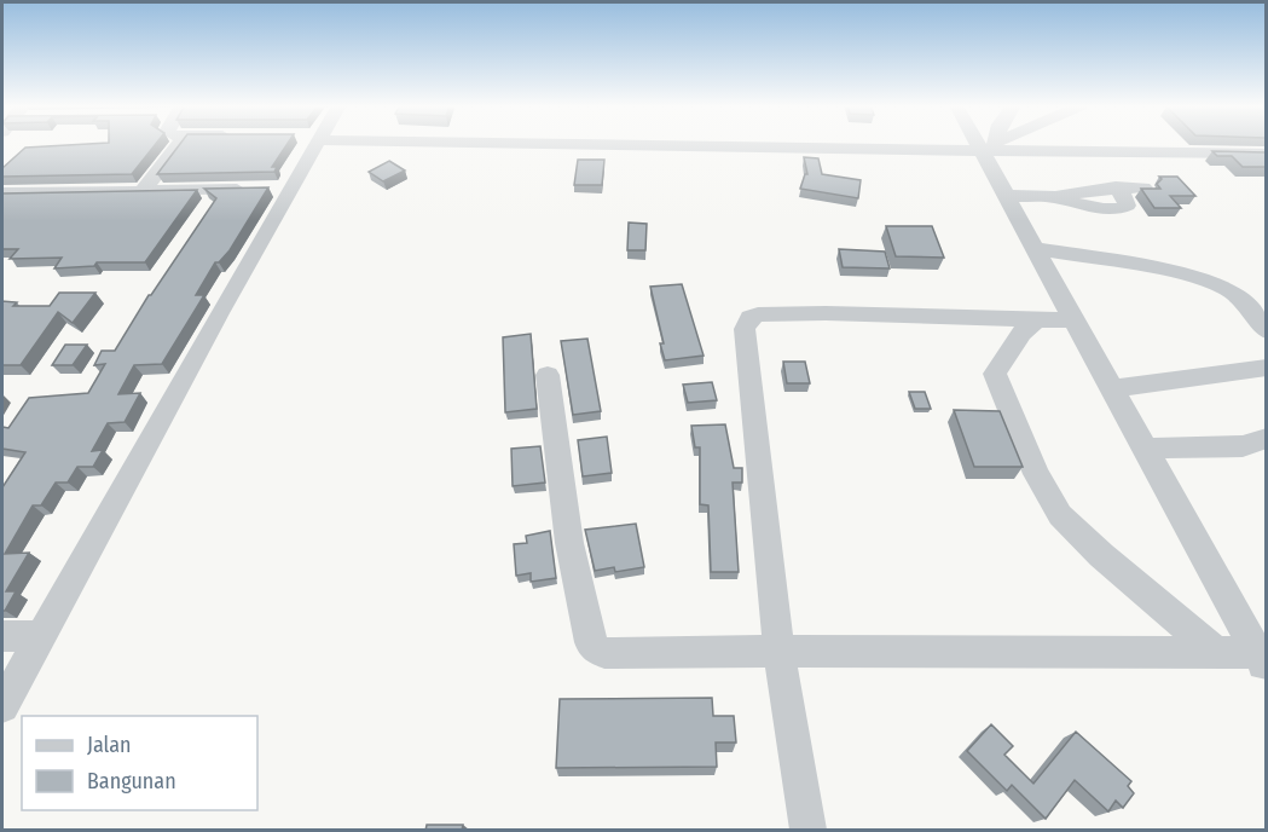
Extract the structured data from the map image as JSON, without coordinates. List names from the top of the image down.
{
  "legend": ["Jalan", "Bangunan"]
}
